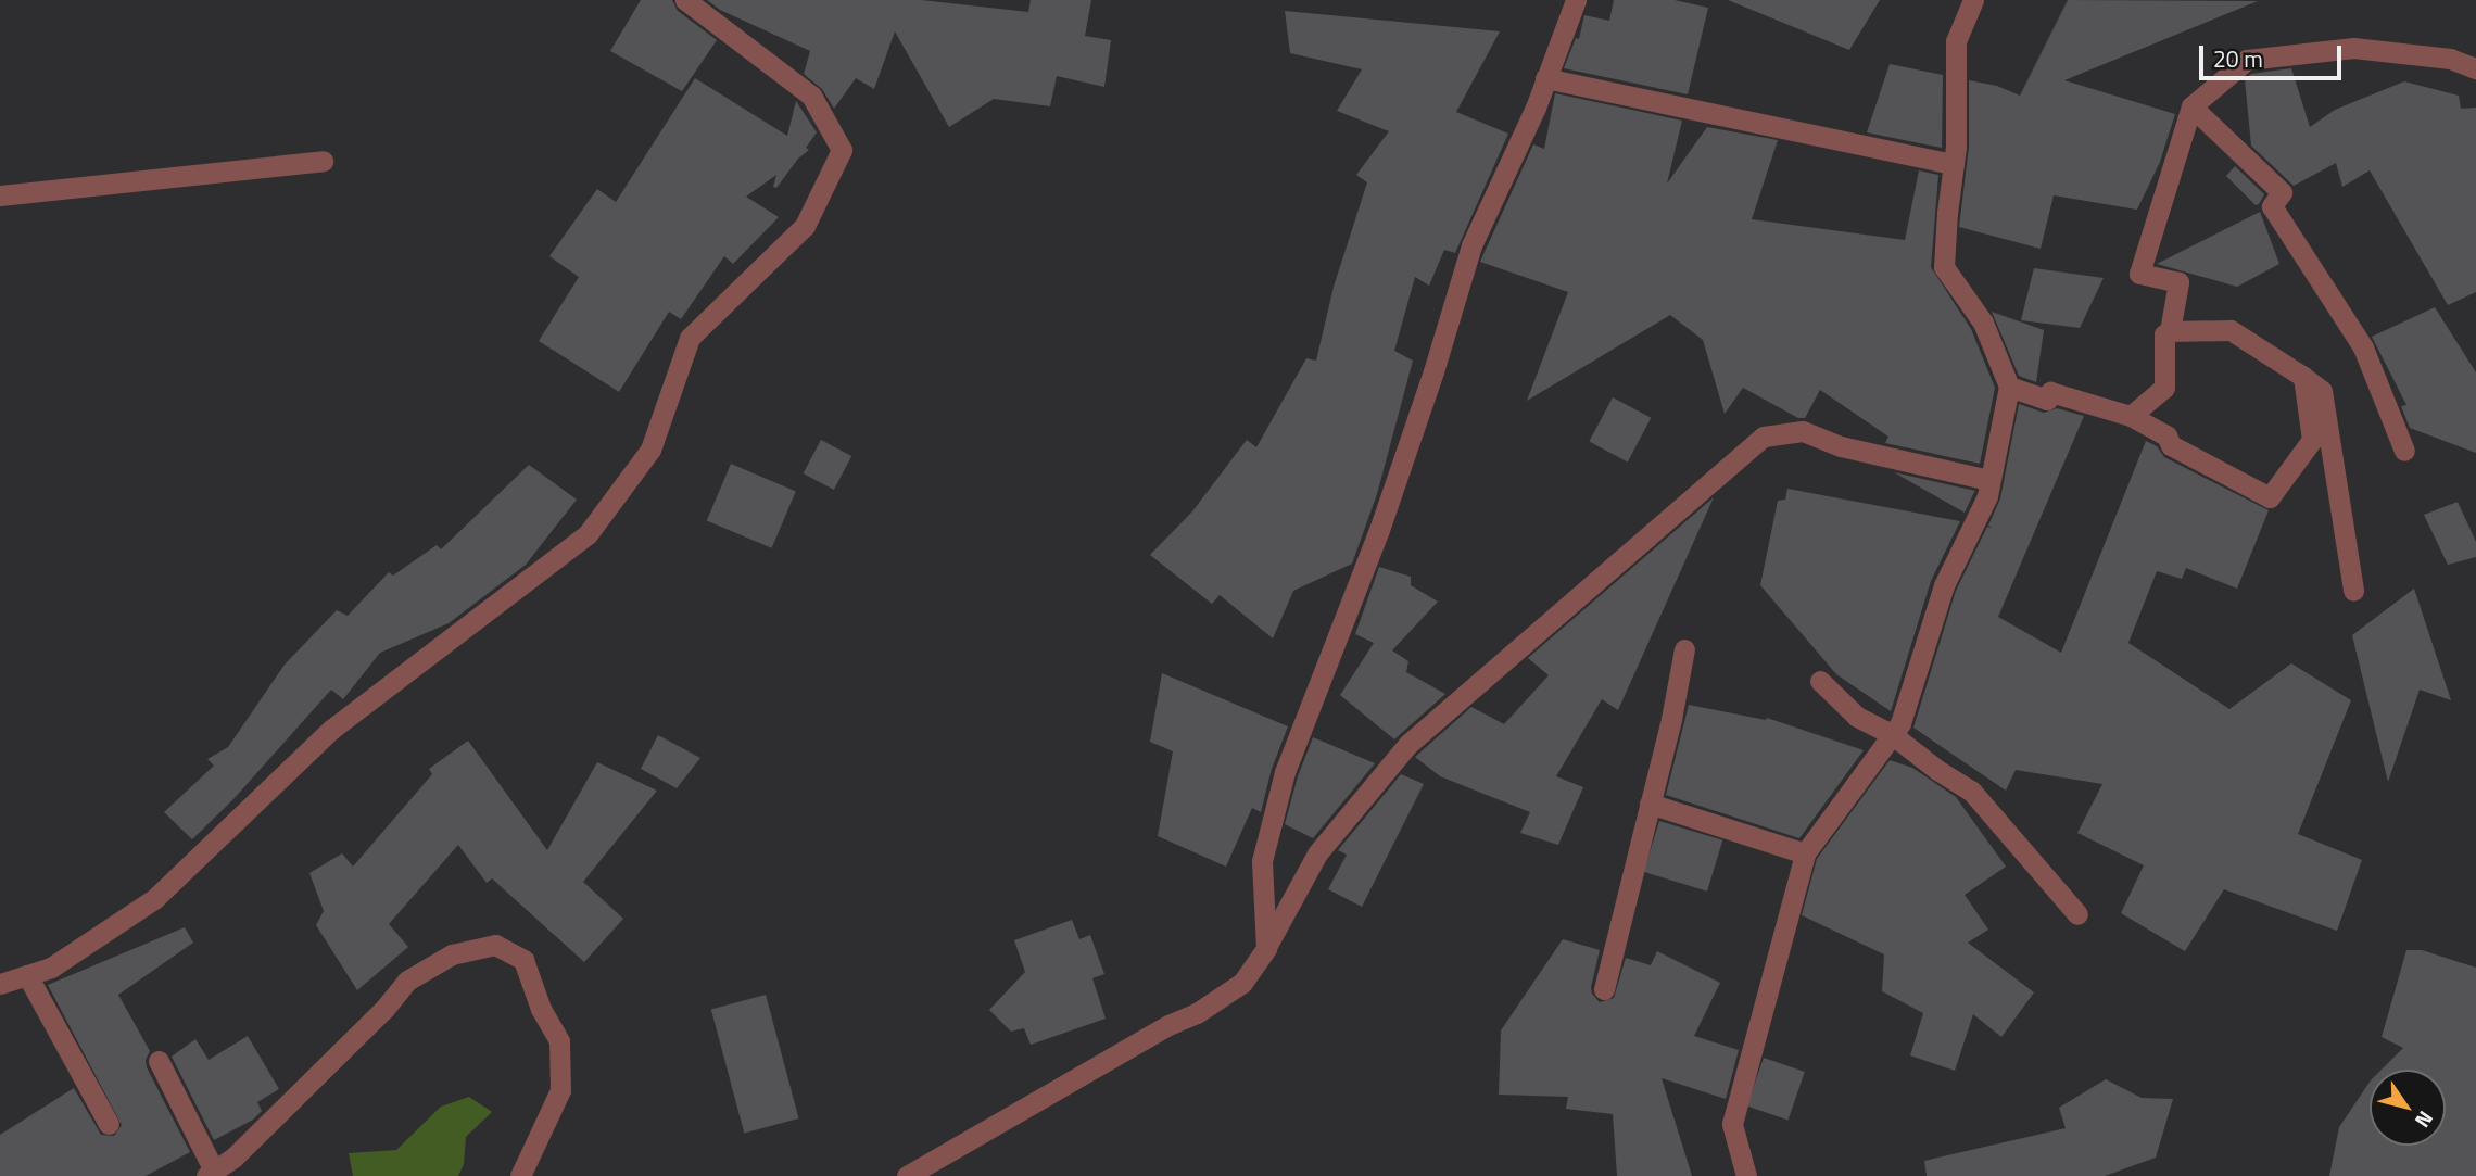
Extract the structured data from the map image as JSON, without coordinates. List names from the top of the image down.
{
  "scale_bar": "20 m",
  "north": "bottom right"
}
